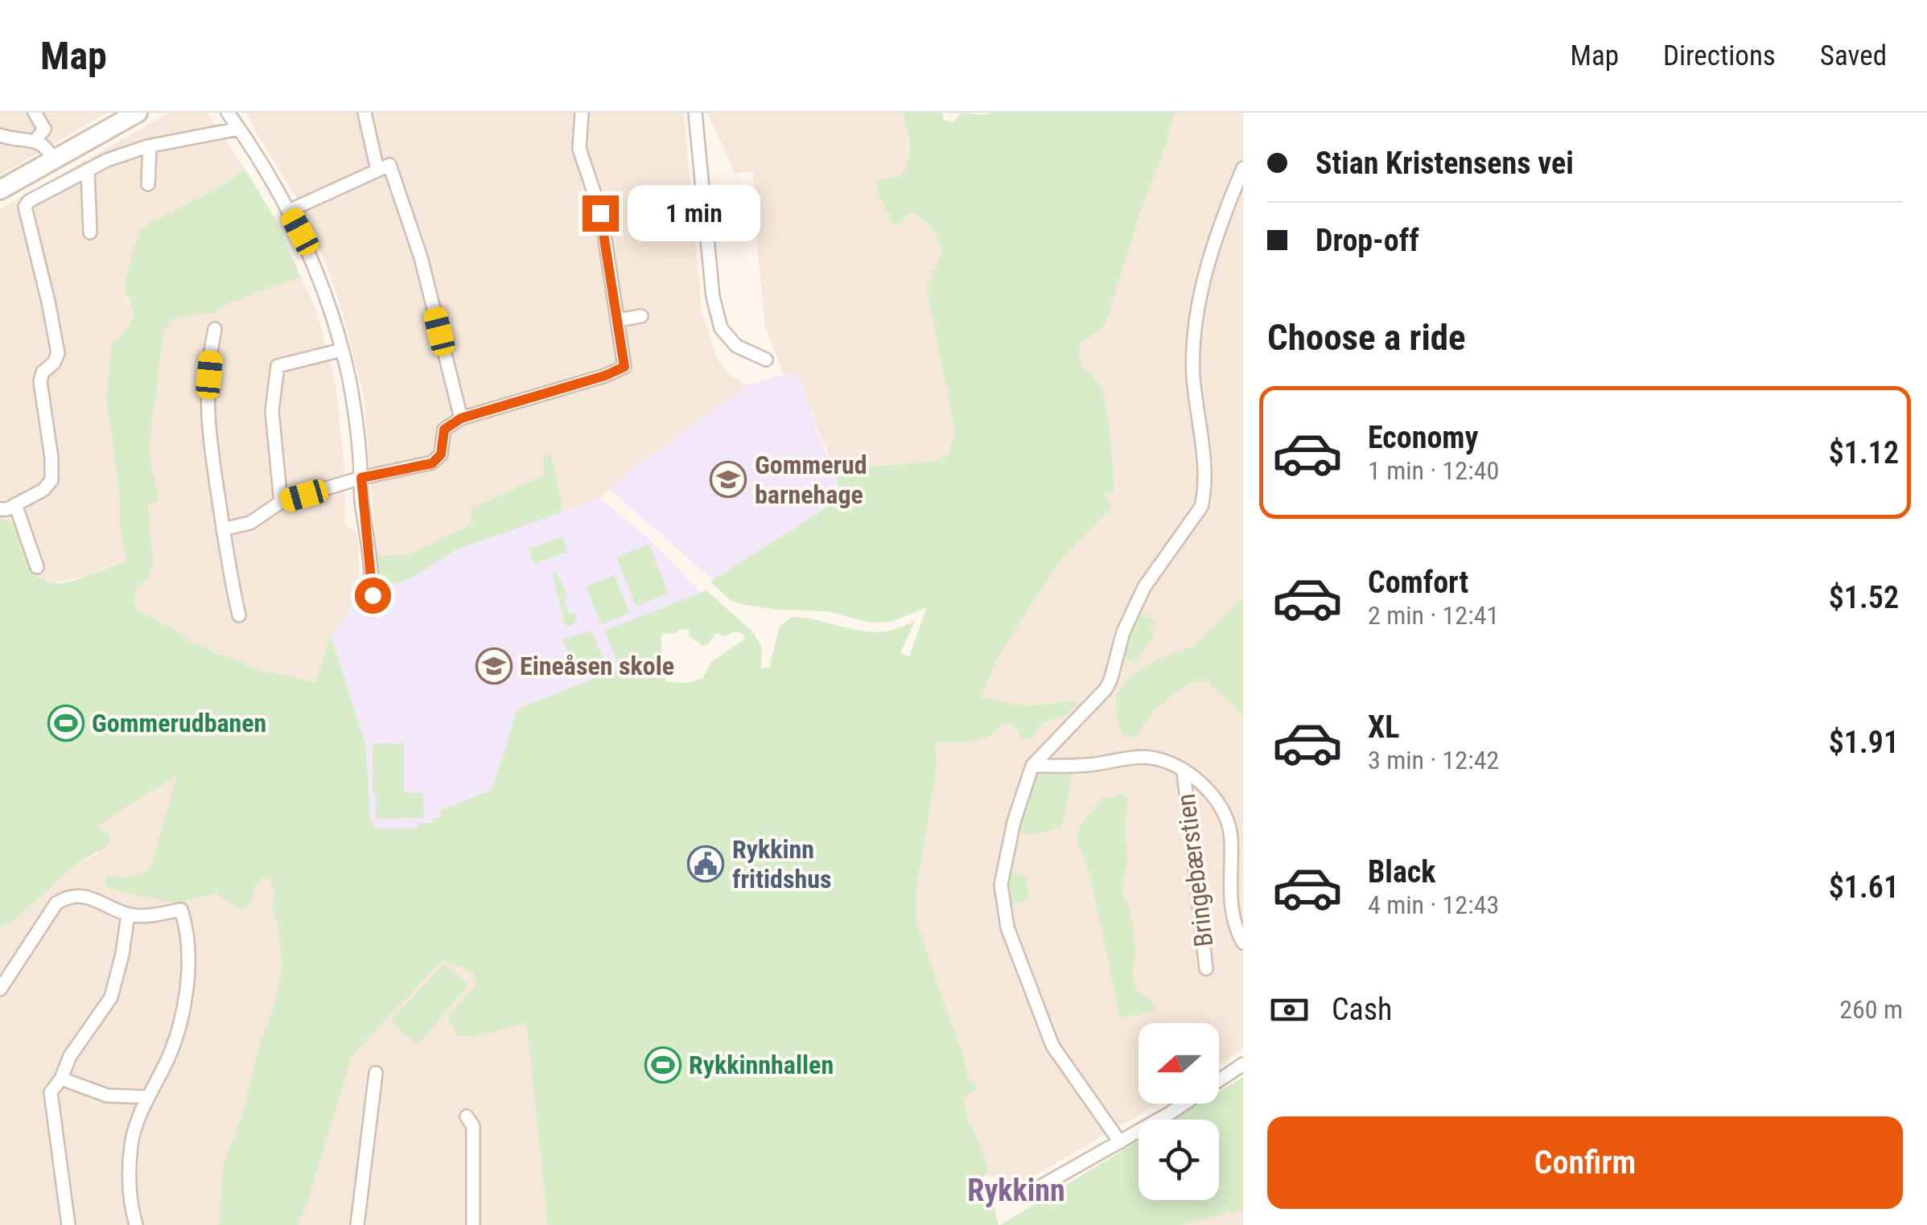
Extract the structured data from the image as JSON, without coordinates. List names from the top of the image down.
{
  "streets": {
    "street": ["Bringebærstien"]
  },
  "districts": ["Rykkinn"],
  "places": {
    "school or university": ["Gommerud barnehage", "Eineåsen skole"],
    "sports": ["Gommerudbanen", "Rykkinnhallen"],
    "public building": ["Rykkinn fritidshus"]
  },
  "north": "left",
  "page": {
    "header": "Map",
    "nav": ["Map", "Directions", "Saved"],
    "banner": ["Stian Kristensens vei", "Drop-off"],
    "bubble": "1 min",
    "heading": "Choose a ride",
    "list": [
      {
        "name": "Economy",
        "note": "1 min · 12:40",
        "value": "$1.12"
      },
      {
        "name": "Comfort",
        "note": "2 min · 12:41",
        "value": "$1.52"
      },
      {
        "name": "XL",
        "note": "3 min · 12:42",
        "value": "$1.91"
      },
      {
        "name": "Black",
        "note": "4 min · 12:43",
        "value": "$1.61"
      }
    ],
    "pay": ["Cash", "260 m"],
    "buttons": "Confirm"
  }
}
